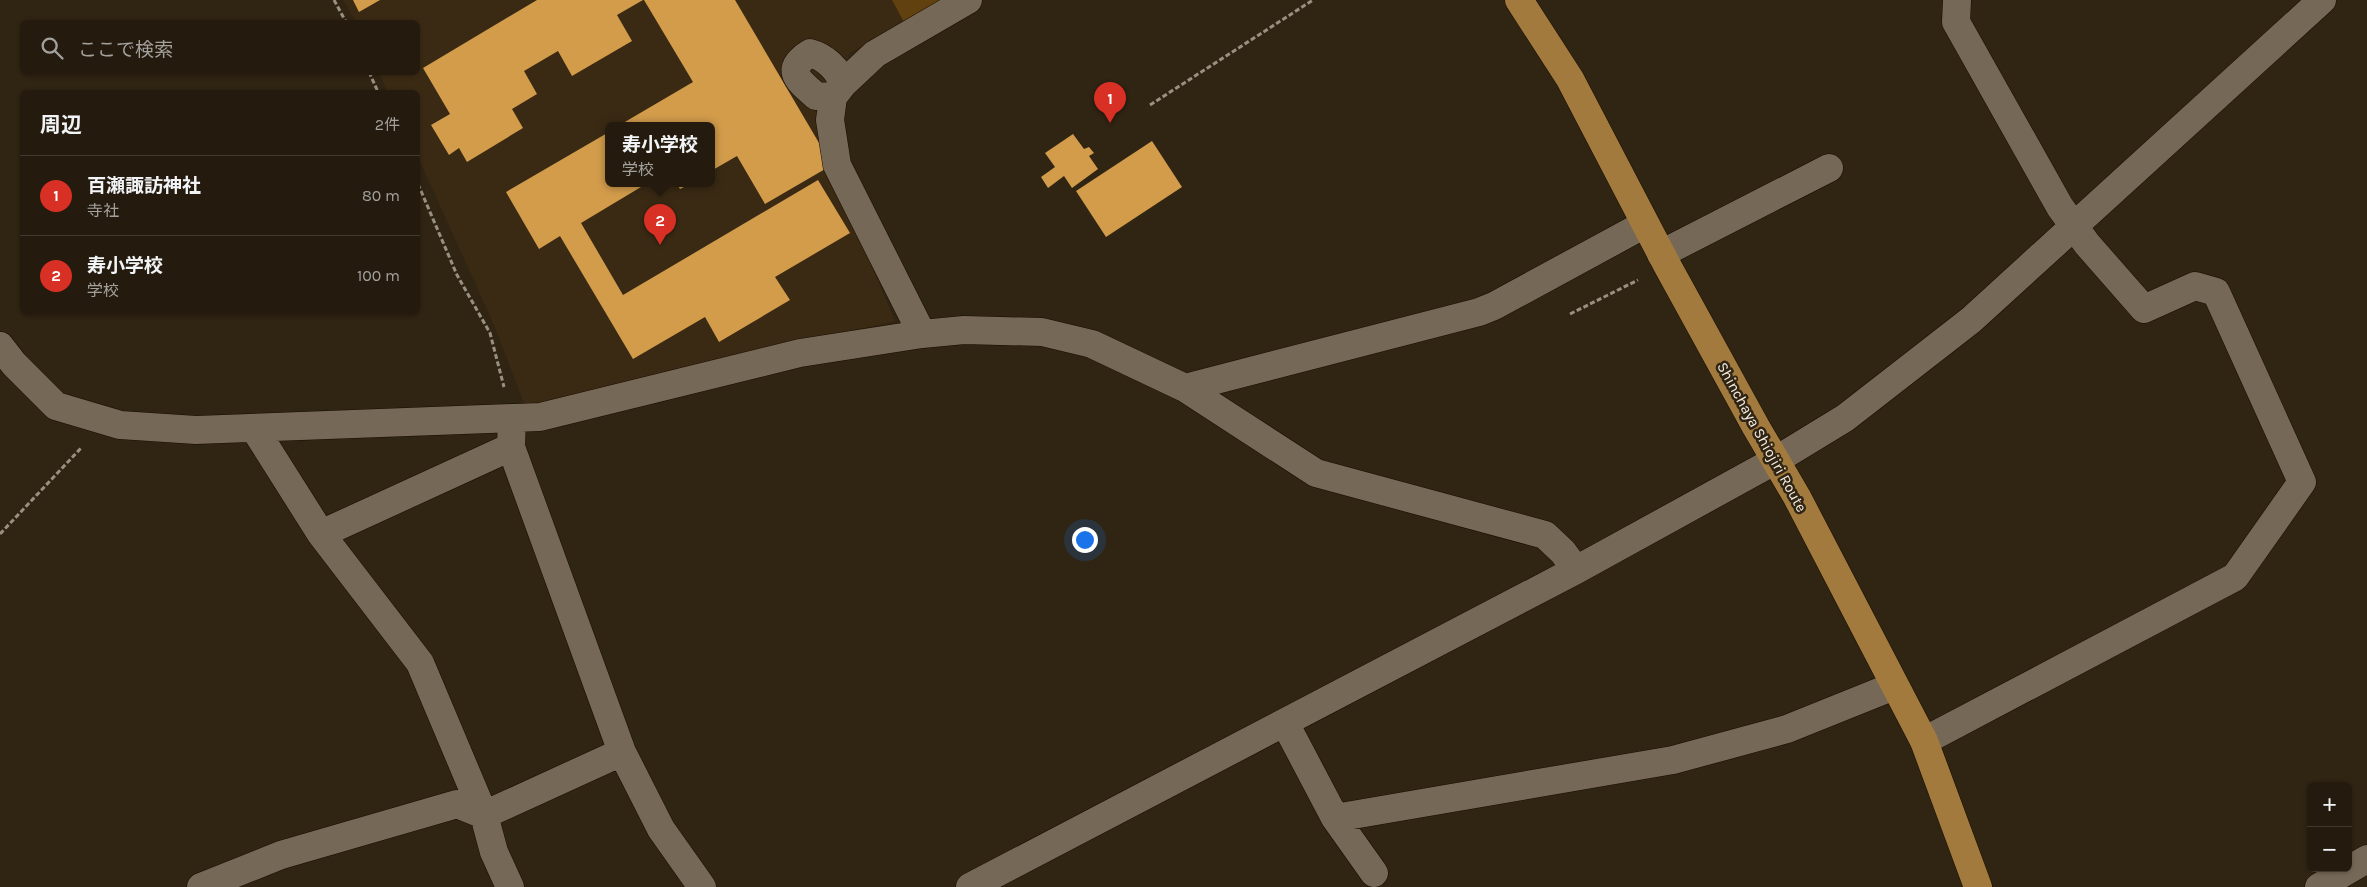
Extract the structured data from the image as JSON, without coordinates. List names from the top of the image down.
{
  "streets": {
    "main road": ["Shinchaya Shiojiri Route"]
  },
  "page": {
    "search": "ここで検索",
    "pins": ["1", "2"],
    "heading": ["周辺", "2件"],
    "popup": ["寿小学校", "学校"],
    "list": [
      {
        "mark": "1",
        "name": "百瀬諏訪神社",
        "note": "寺社",
        "value": "80 m"
      },
      {
        "mark": "2",
        "name": "寿小学校",
        "note": "学校",
        "value": "100 m"
      }
    ],
    "map_buttons": ["+", "−"]
  }
}
